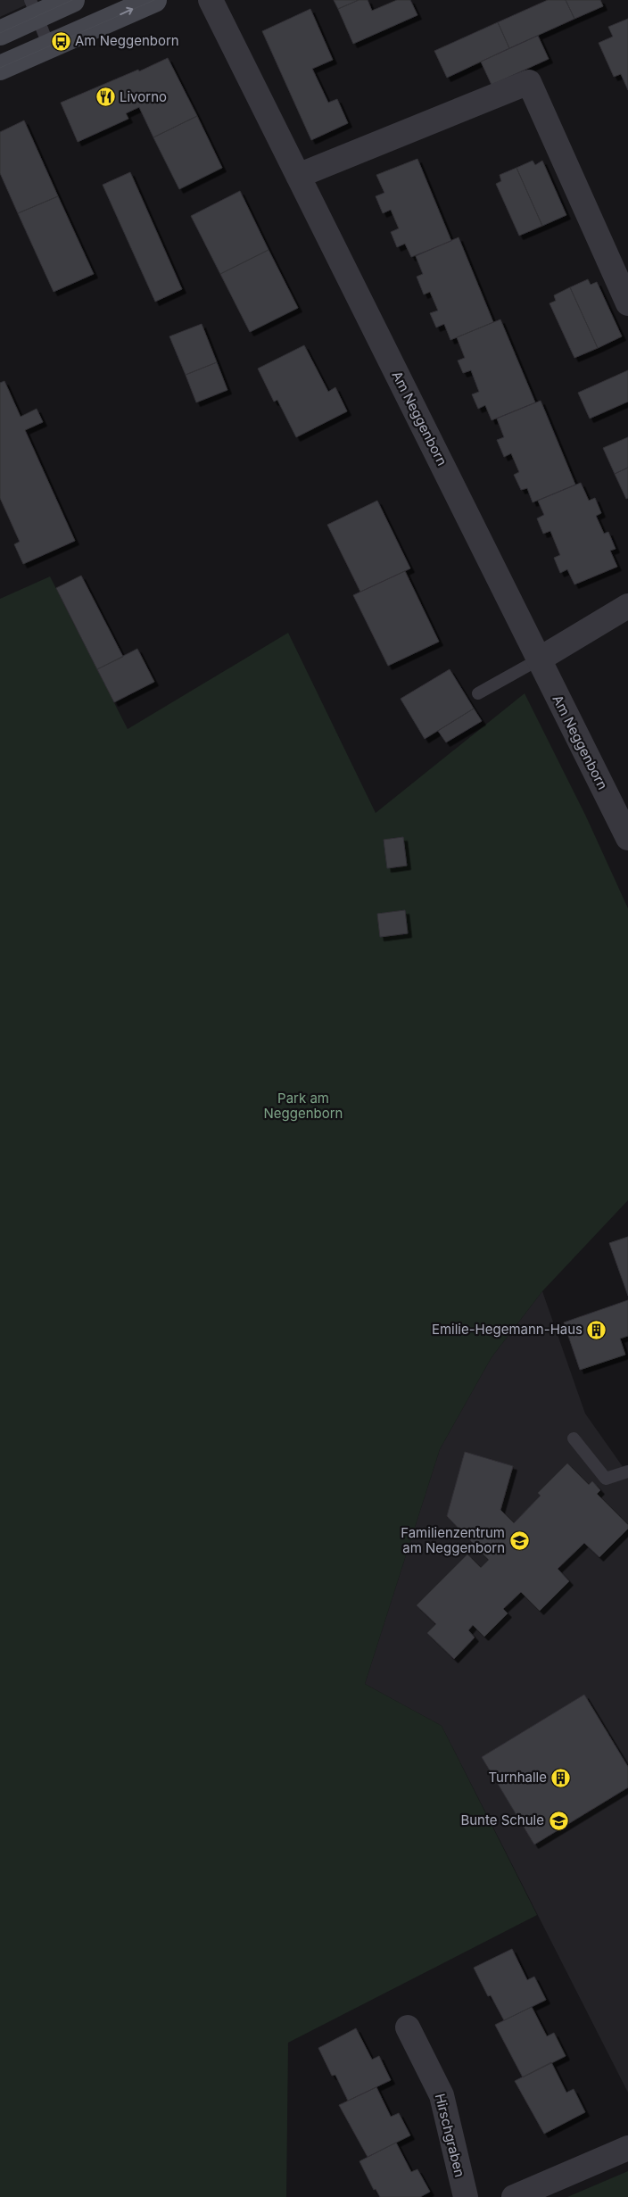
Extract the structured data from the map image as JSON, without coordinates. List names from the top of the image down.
{
  "streets": {
    "street": ["Am Neggenborn", "Hirschgraben"]
  },
  "parks": ["Park am Neggenborn"],
  "places": {
    "bus stop": ["Am Neggenborn"],
    "restaurant": ["Livorno"],
    "building": ["Emilie-Hegemann-Haus", "Turnhalle"],
    "school or university": ["Familienzentrum am Neggenborn", "Bunte Schule"]
  }
}
